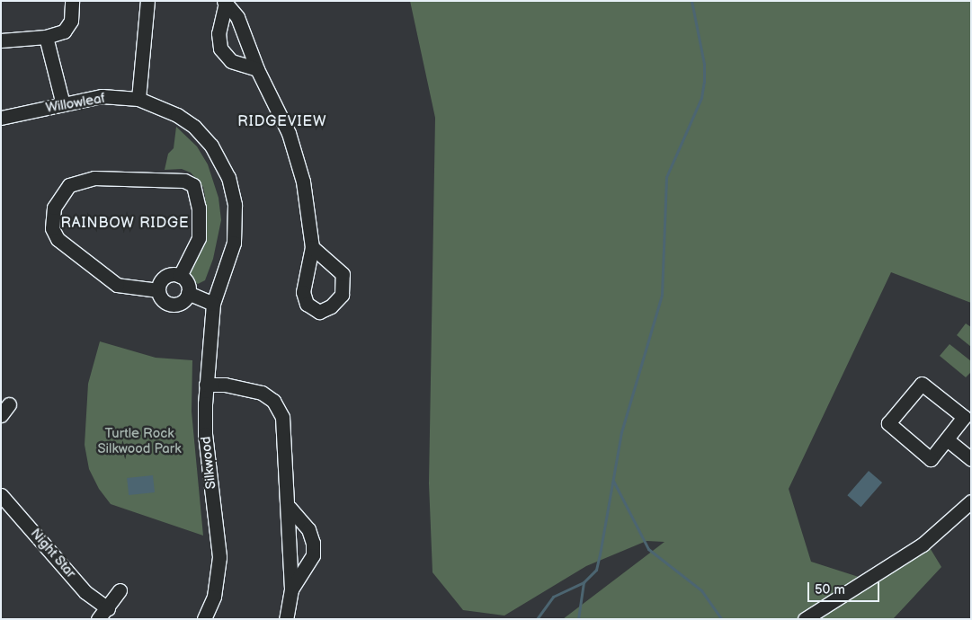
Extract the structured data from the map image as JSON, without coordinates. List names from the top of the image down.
{
  "streets": {
    "street": ["Willowleaf", "Silkwood", "Night Star"]
  },
  "crossings": [
    ["Willowleaf", "Silkwood"]
  ],
  "districts": ["RIDGEVIEW", "RAINBOW RIDGE"],
  "parks": ["Turtle Rock Silkwood Park"],
  "scale_bar": "50 m"
}
